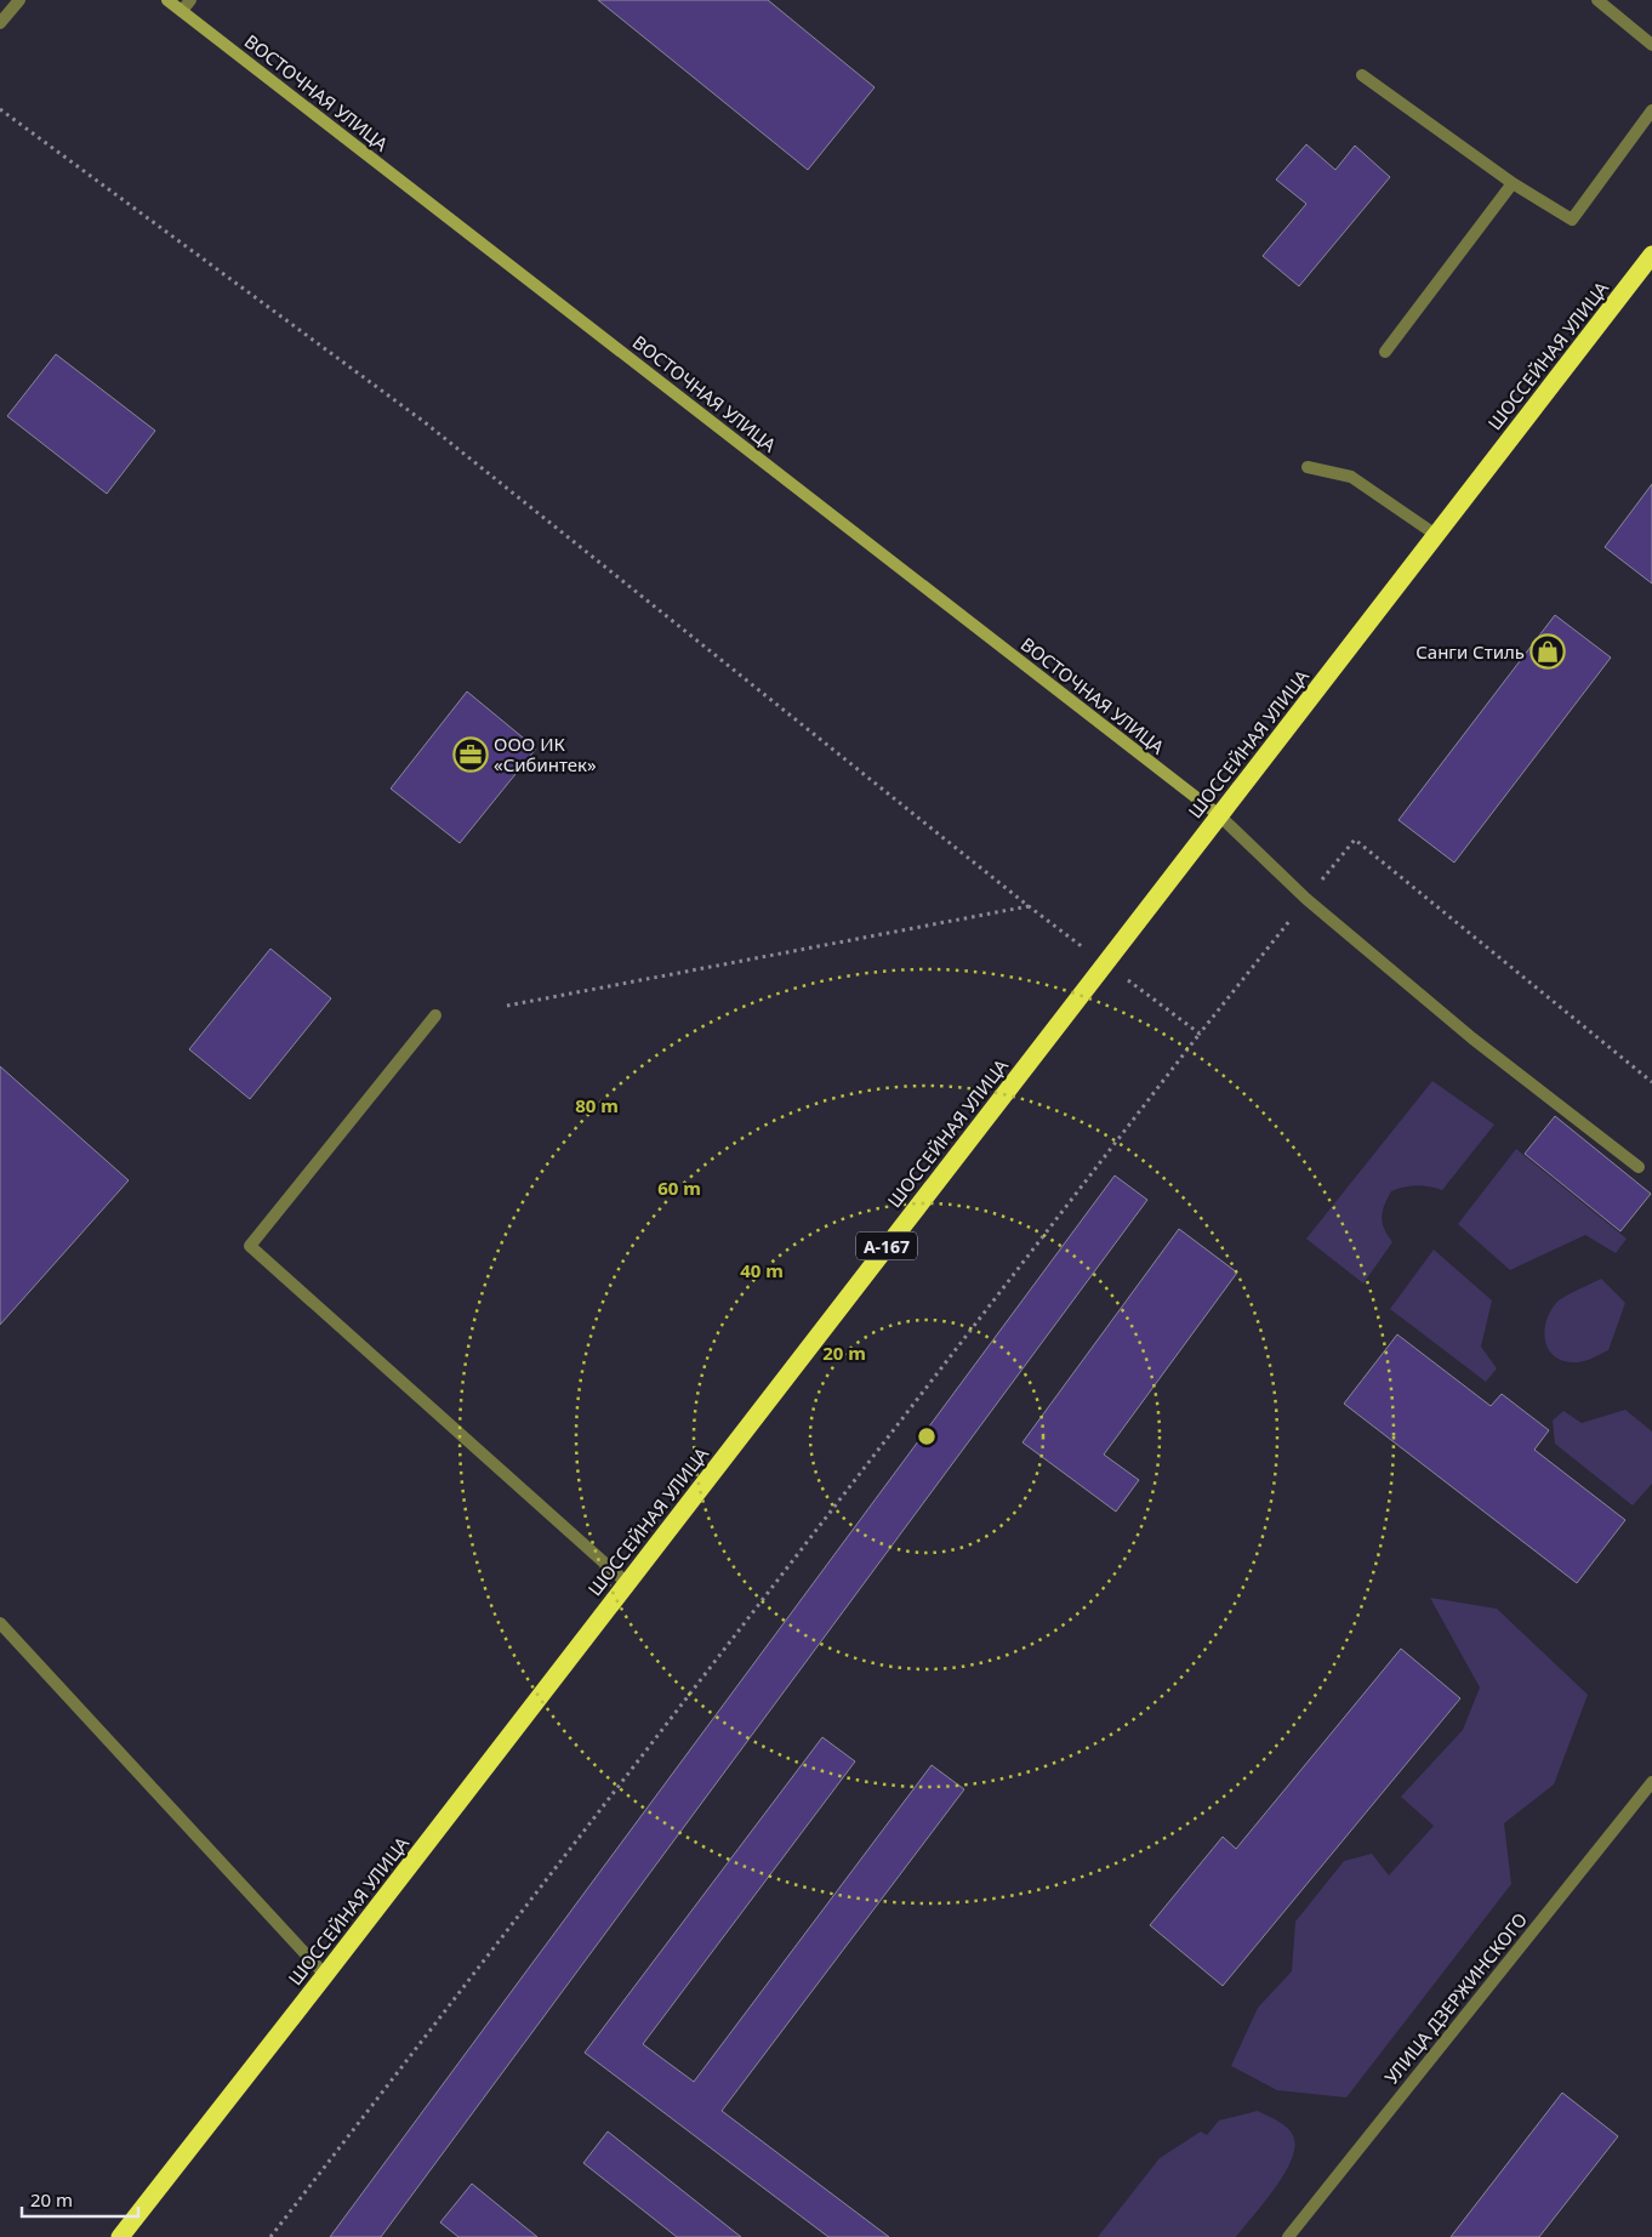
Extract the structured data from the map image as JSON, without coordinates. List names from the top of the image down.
{
  "streets": {
    "highway": ["ШОССЕЙНАЯ УЛИЦА", "А-167"],
    "street": ["ВОСТОЧНАЯ УЛИЦА", "УЛИЦА ДЗЕРЖИНСКОГО"]
  },
  "crossings": [
    ["ВОСТОЧНАЯ УЛИЦА", "ШОССЕЙНАЯ УЛИЦА"]
  ],
  "places": {
    "shop": ["Санги Стиль"],
    "office": ["ООО ИК «Сибинтек»"]
  },
  "scale_bar": "20 m",
  "rings": [
    "80 m",
    "60 m",
    "40 m",
    "20 m"
  ]
}
